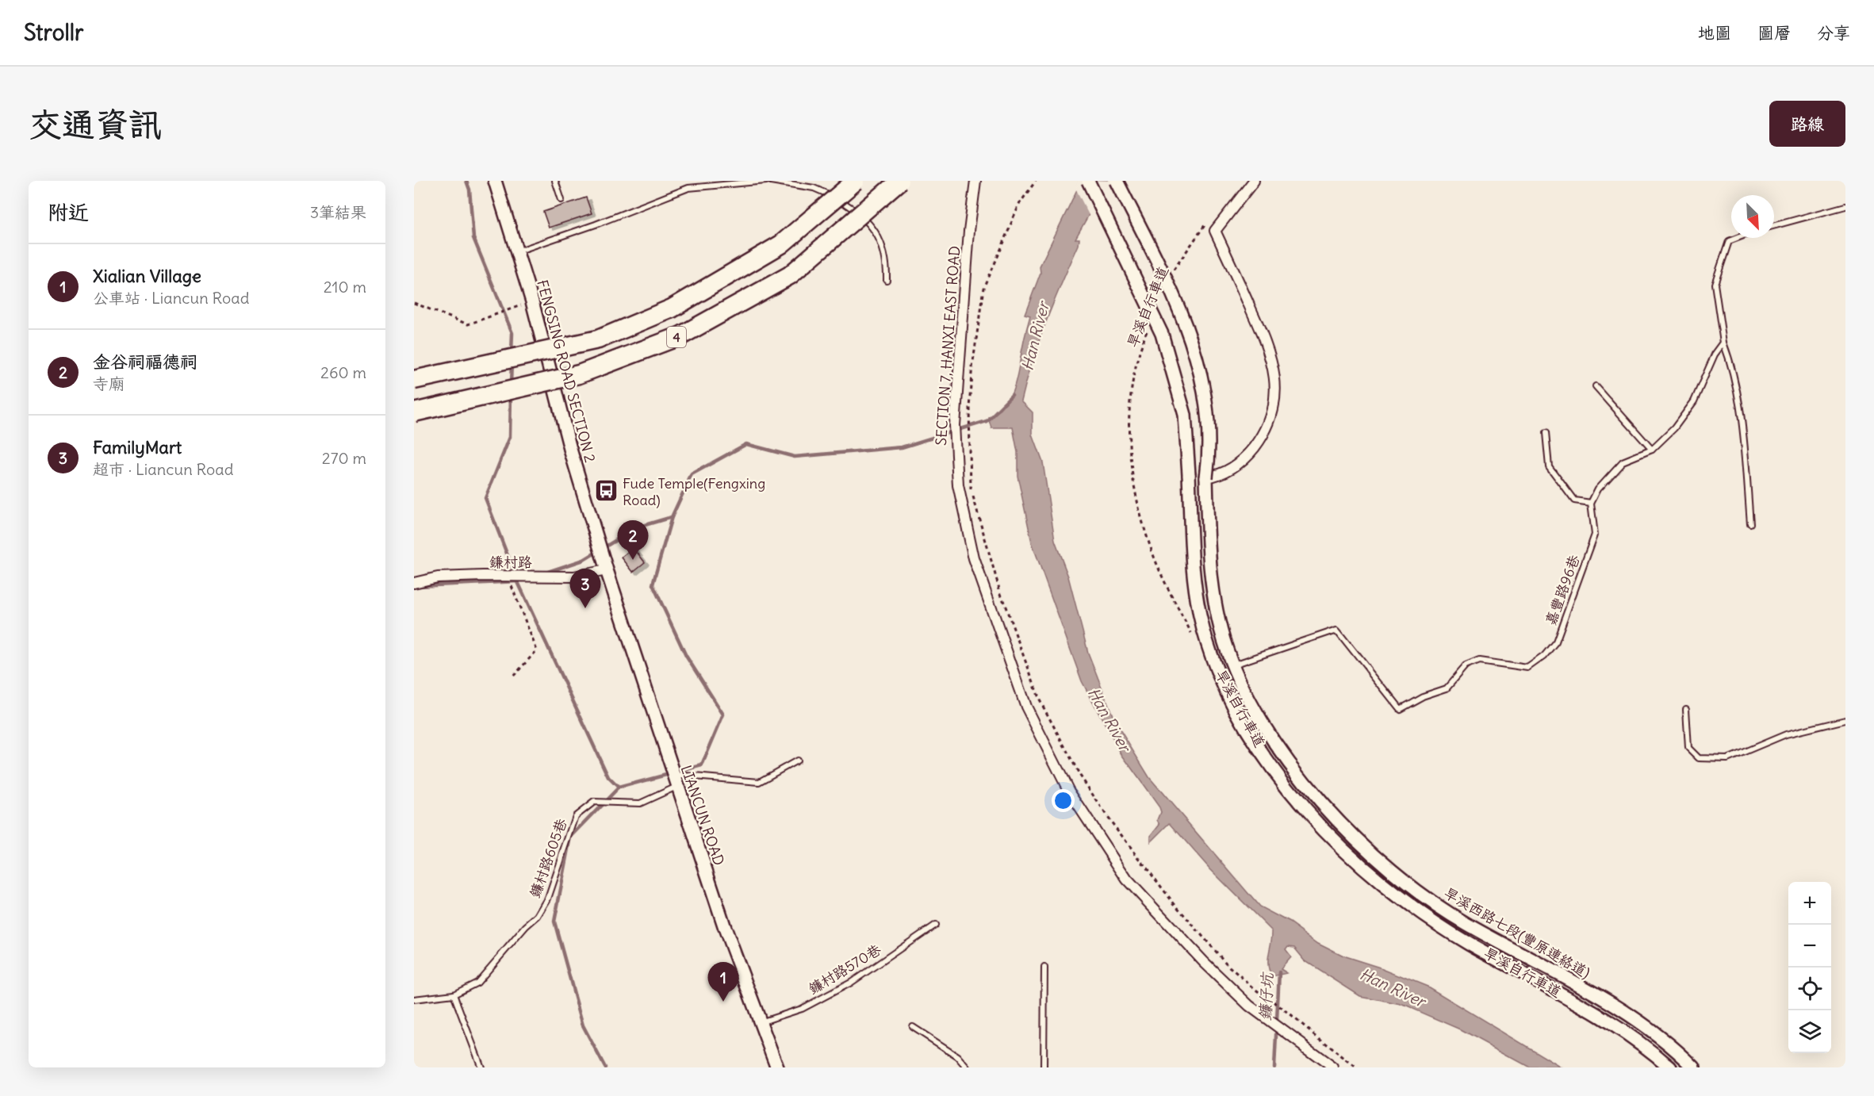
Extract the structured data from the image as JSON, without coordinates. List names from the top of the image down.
{
  "streets": {
    "highway": ["4"],
    "street": [
      "SECTION 7, HANXI EAST ROAD",
      "FENGSING ROAD SECTION 2",
      "鎌村路",
      "LIANCUN ROAD",
      "旱溪西路七段(豐原連絡道)"
    ],
    "lane": ["嘉豐路96巷", "鐮村路605巷", "鐮村路570巷"],
    "path": ["旱溪自行車道"]
  },
  "crossings": [
    ["FENGSING ROAD SECTION 2", "鎌村路"],
    ["FENGSING ROAD SECTION 2", "LIANCUN ROAD"],
    ["鎌村路", "LIANCUN ROAD"],
    ["嘉豐路96巷", "旱溪西路七段(豐原連絡道)"],
    ["LIANCUN ROAD", "鐮村路605巷"],
    ["LIANCUN ROAD", "鐮村路570巷"]
  ],
  "water": ["Han River", "鐮仔坑"],
  "places": {
    "bus stop": ["Fude Temple(Fengxing Road)"]
  },
  "north": "bottom right",
  "page": {
    "header": "Strollr",
    "nav": ["地圖", "圖層", "分享"],
    "buttons": "路線",
    "title": "交通資訊",
    "heading": ["附近", "3筆結果"],
    "list": [
      {
        "mark": "1",
        "name": "Xialian Village",
        "note": "公車站 · Liancun Road",
        "value": "210 m"
      },
      {
        "mark": "2",
        "name": "金谷祠福德祠",
        "note": "寺廟",
        "value": "260 m"
      },
      {
        "mark": "3",
        "name": "FamilyMart",
        "note": "超市 · Liancun Road",
        "value": "270 m"
      }
    ],
    "pins": ["2", "3", "1"],
    "map_buttons": ["+", "−"]
  }
}
